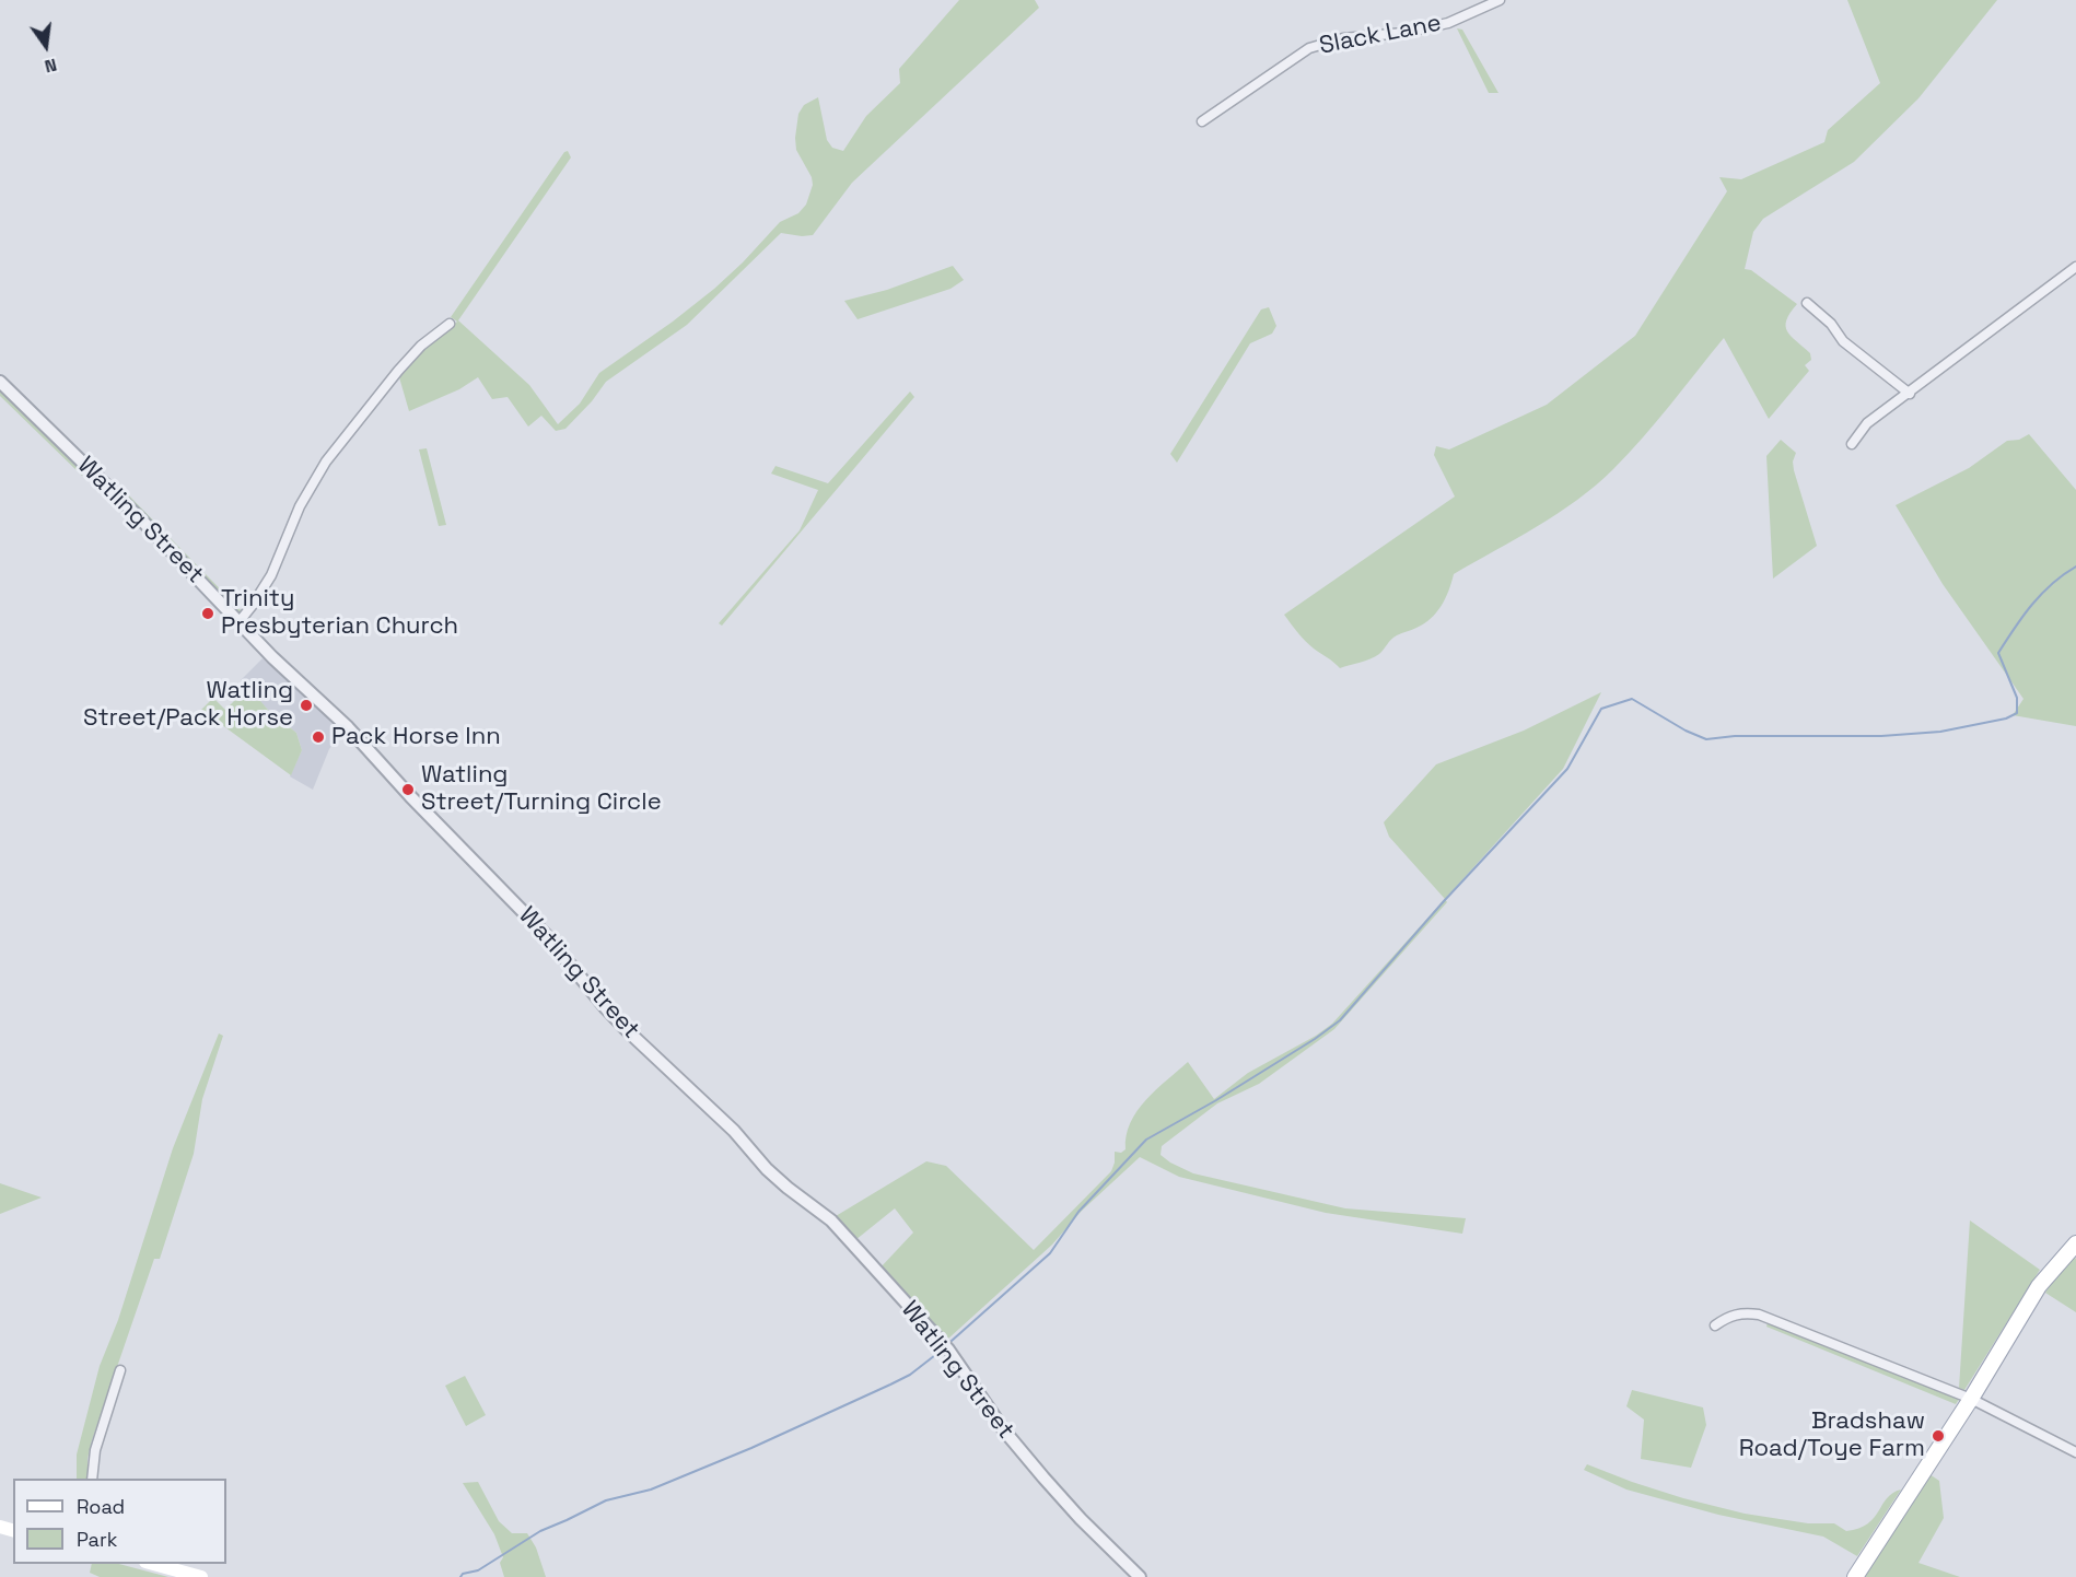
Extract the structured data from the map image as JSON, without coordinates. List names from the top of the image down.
{
  "streets": {
    "street": ["Slack Lane", "Watling Street"]
  },
  "places": [
    "Trinity Presbyterian Church",
    "Watling Street/Pack Horse",
    "Pack Horse Inn",
    "Watling Street/Turning Circle",
    "Bradshaw Road/Toye Farm"
  ],
  "legend": ["Road", "Park"],
  "north": "bottom"
}
